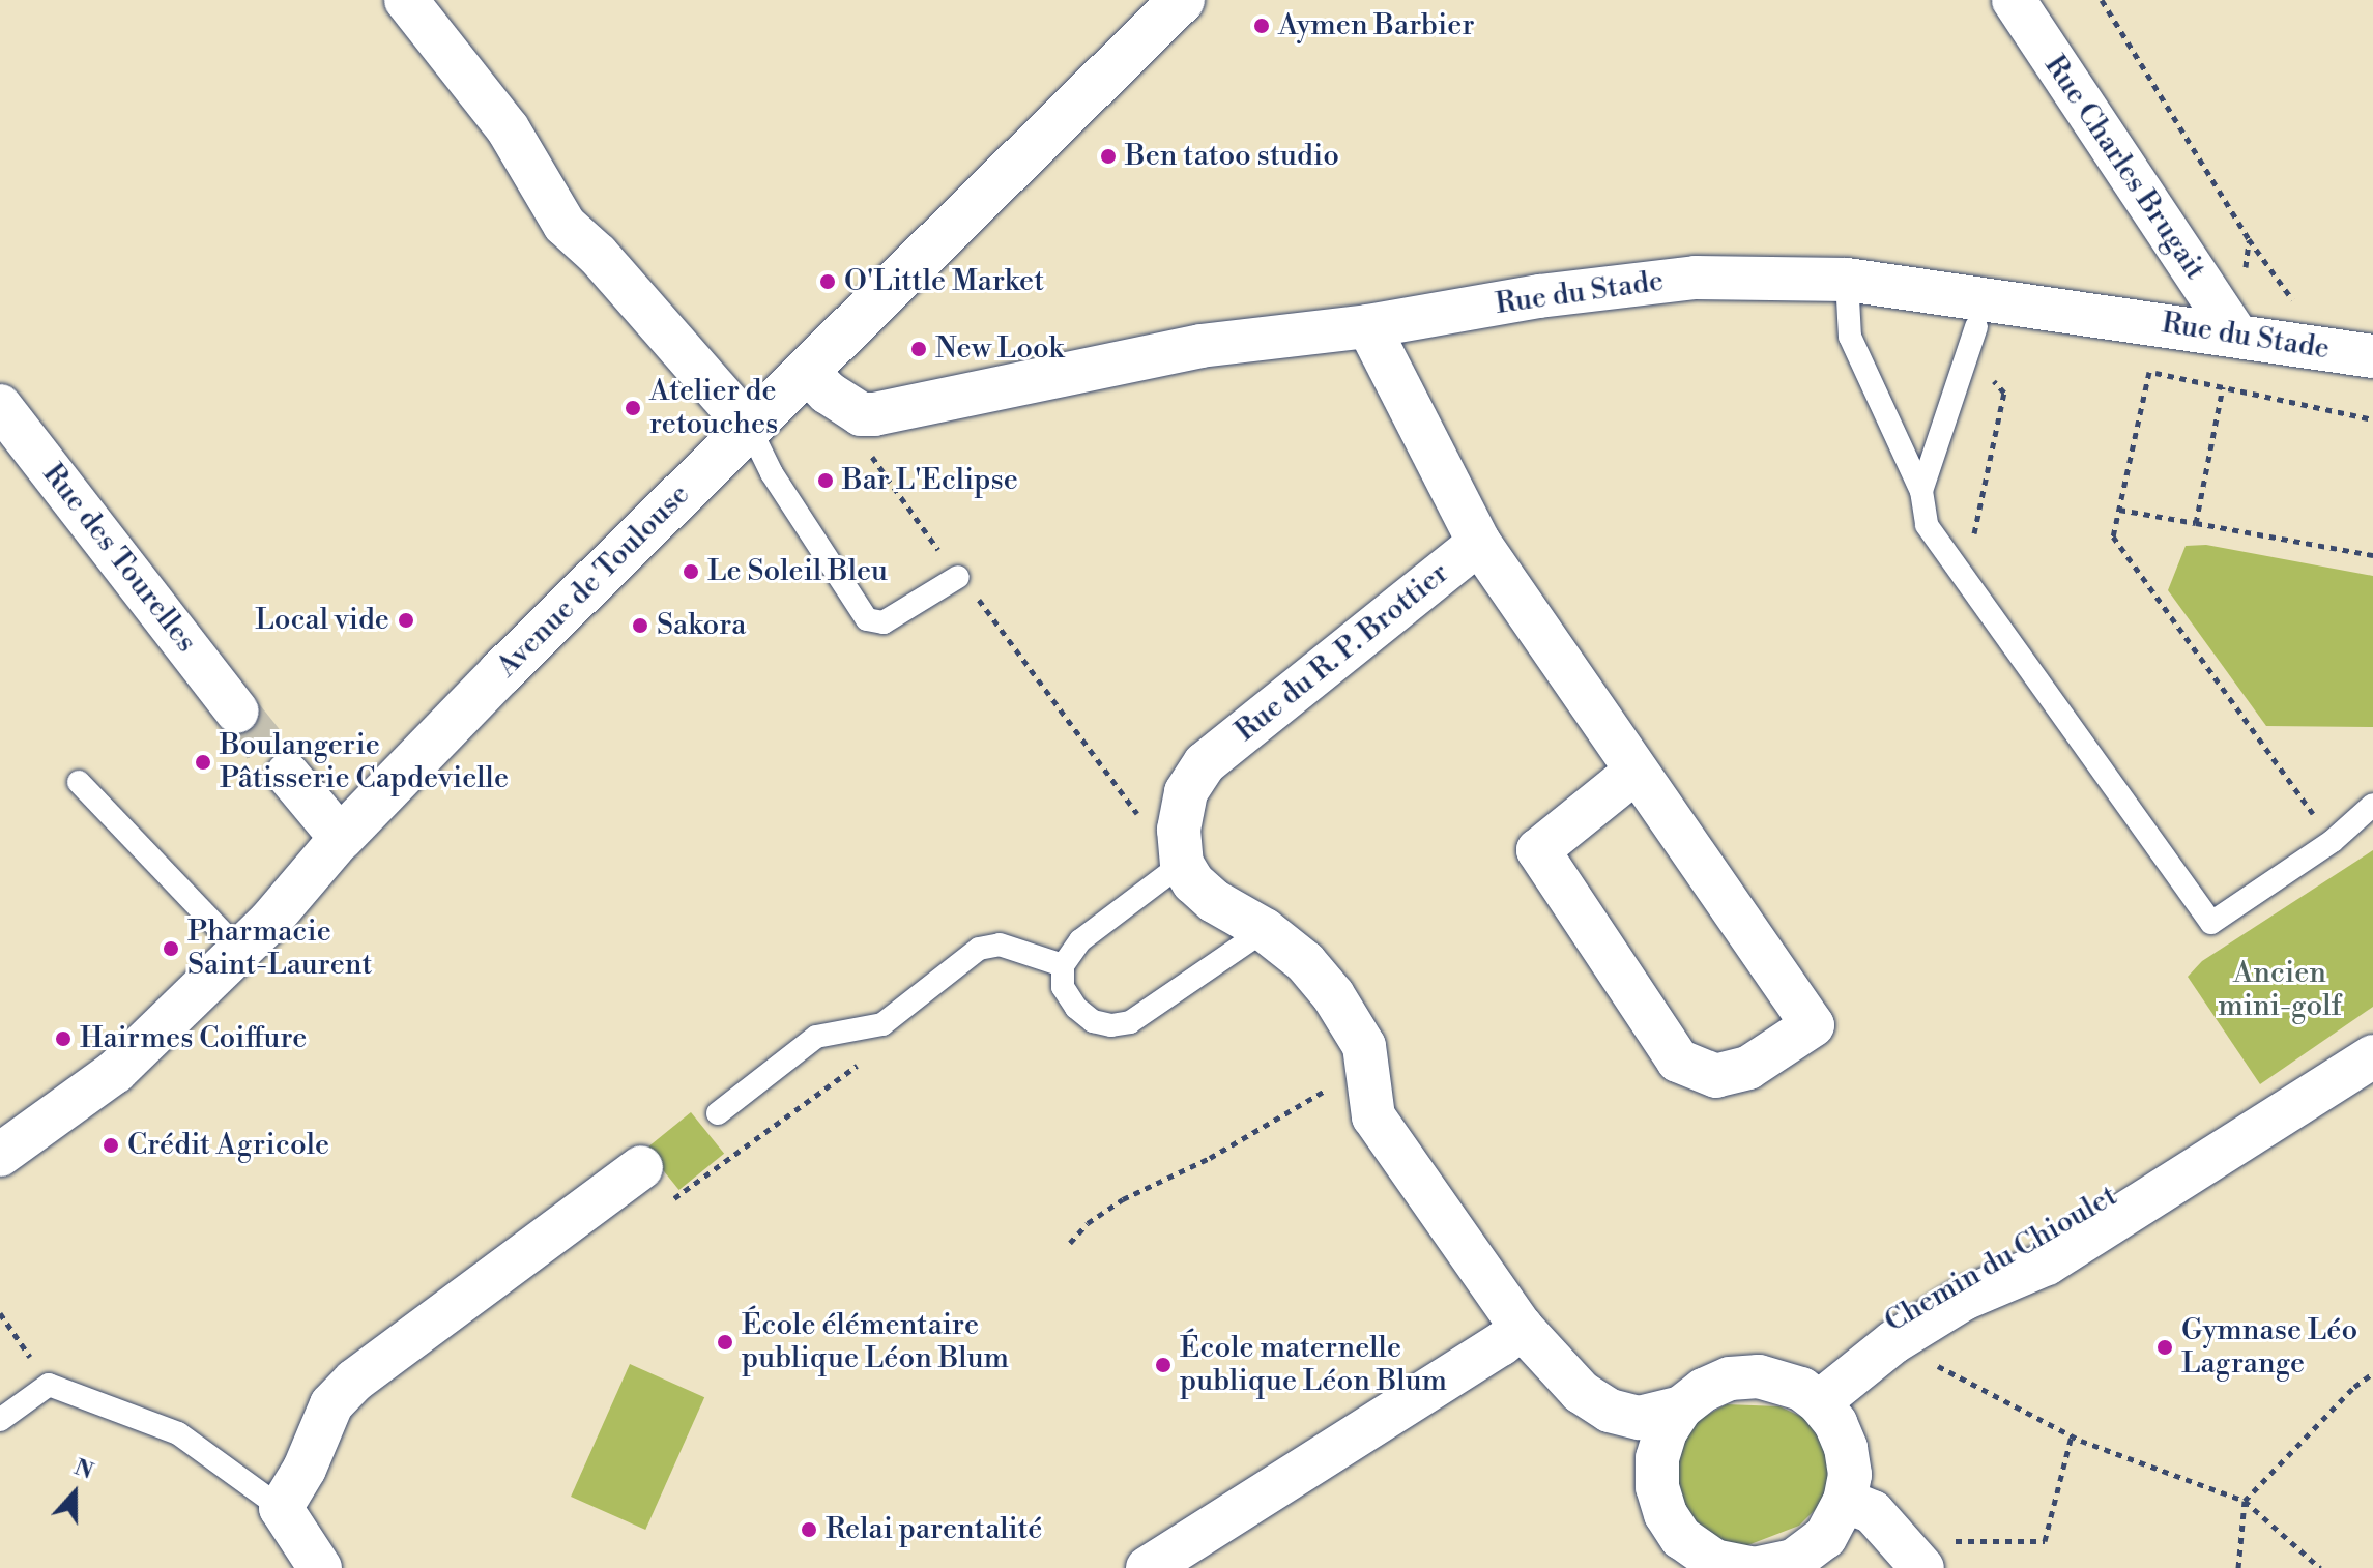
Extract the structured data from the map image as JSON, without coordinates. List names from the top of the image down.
{
  "streets": {
    "street": [
      "Rue Charles Brugait",
      "Rue du Stade",
      "Rue des Tourelles",
      "Avenue de Toulouse",
      "Rue du R. P. Brottier",
      "Chemin du Chioulet"
    ]
  },
  "crossings": [
    ["Rue Charles Brugait", "Rue du Stade"]
  ],
  "parks": ["Ancien mini-golf"],
  "places": [
    "Aymen Barbier",
    "Ben tatoo studio",
    "O'Little Market",
    "New Look",
    "Atelier de retouches",
    "Bar L'Eclipse",
    "Le Soleil Bleu",
    "Local vide",
    "Sakora",
    "Boulangerie Pâtisserie Capdevielle",
    "Pharmacie Saint-Laurent",
    "Hairmes Coiffure",
    "Crédit Agricole",
    "École élémentaire publique Léon Blum",
    "Gymnase Léo Lagrange",
    "École maternelle publique Léon Blum",
    "Relai parentalité"
  ],
  "north": "top"
}
